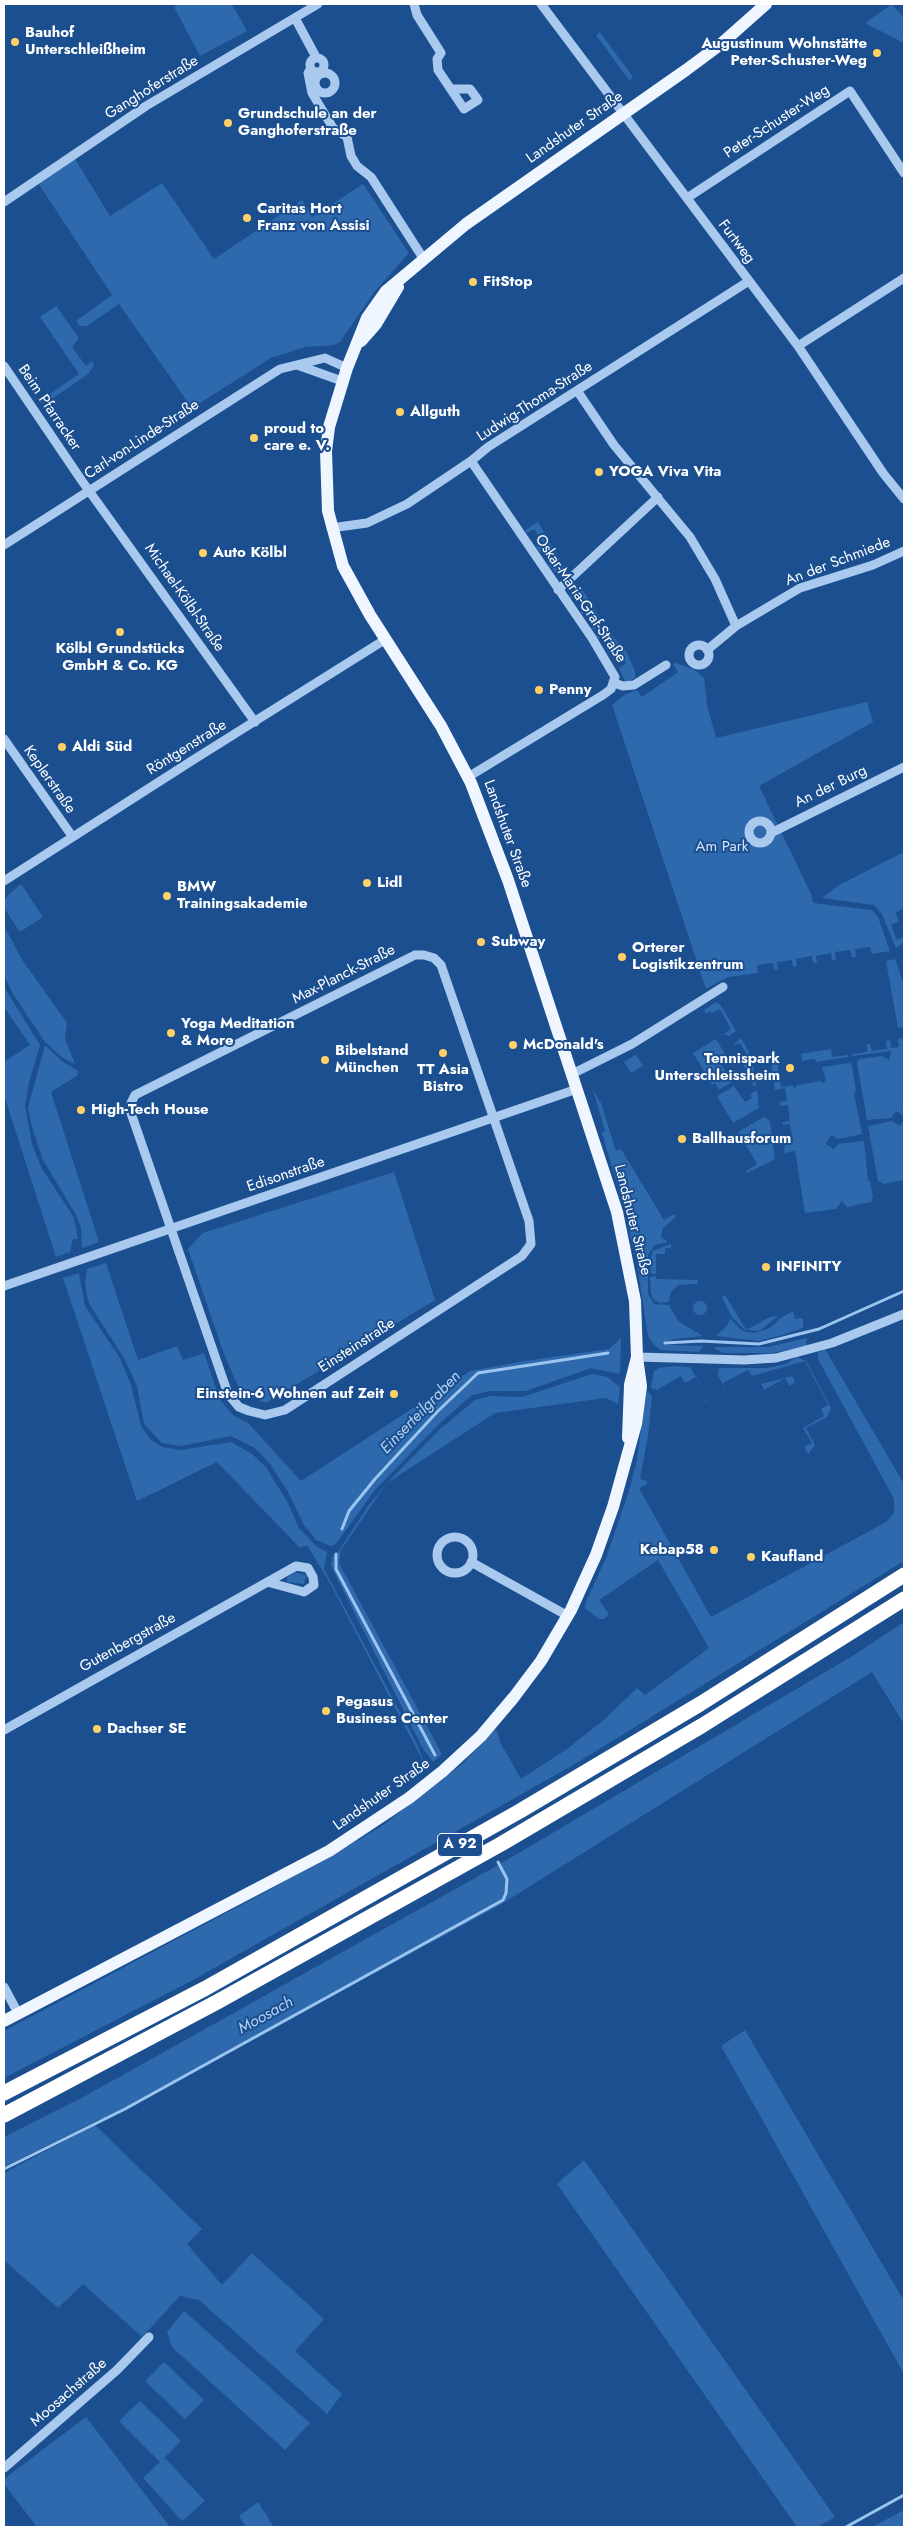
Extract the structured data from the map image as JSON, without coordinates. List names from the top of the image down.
{
  "streets": {
    "highway": ["A 92"],
    "main road": ["Landshuter Straße"],
    "street": [
      "Ganghoferstraße",
      "Peter-Schuster-Weg",
      "Furtweg",
      "Ludwig-Thoma-Straße",
      "Beim Pfarracker",
      "Carl-von-Linde-Straße",
      "An der Schmiede",
      "Michael-Kölbl-Straße",
      "Oskar-Maria-Graf-Straße",
      "Röntgenstraße",
      "Keplerstraße",
      "An der Burg",
      "Max-Planck-Straße",
      "Edisonstraße",
      "Einsteinstraße",
      "Gutenbergstraße",
      "Moosachstraße"
    ]
  },
  "crossings": [
    ["Peter-Schuster-Weg", "Furtweg"],
    ["Landshuter Straße", "Furtweg"],
    ["Landshuter Straße", "Ludwig-Thoma-Straße"],
    ["Landshuter Straße", "Carl-von-Linde-Straße"],
    ["Landshuter Straße", "Oskar-Maria-Graf-Straße"],
    ["Landshuter Straße", "Röntgenstraße"],
    ["Landshuter Straße", "Edisonstraße"],
    ["Furtweg", "Ludwig-Thoma-Straße"],
    ["Ludwig-Thoma-Straße", "Oskar-Maria-Graf-Straße"],
    ["Beim Pfarracker", "Carl-von-Linde-Straße"],
    ["Beim Pfarracker", "Michael-Kölbl-Straße"],
    ["Carl-von-Linde-Straße", "Michael-Kölbl-Straße"],
    ["Michael-Kölbl-Straße", "Röntgenstraße"],
    ["Röntgenstraße", "Keplerstraße"],
    ["Max-Planck-Straße", "Edisonstraße"],
    ["Max-Planck-Straße", "Einsteinstraße"],
    ["Edisonstraße", "Einsteinstraße"]
  ],
  "water": ["Einserteilgraben", "Moosach"],
  "parks": ["Am Park"],
  "places": [
    "Bauhof Unterschleißheim",
    "Augustinum Wohnstätte Peter-Schuster-Weg",
    "Grundschule an der Ganghoferstraße",
    "Caritas Hort Franz von Assisi",
    "FitStop",
    "Allguth",
    "proud to care e. V.",
    "YOGA Viva Vita",
    "Auto Kölbl",
    "Kölbl Grundstücks GmbH & Co. KG",
    "Penny",
    "Aldi Süd",
    "Lidl",
    "BMW Trainingsakademie",
    "Subway",
    "Orterer Logistikzentrum",
    "Yoga Meditation & More",
    "McDonald's",
    "TT Asia Bistro",
    "Bibelstand München",
    "Tennispark Unterschleissheim",
    "High-Tech House",
    "Ballhausforum",
    "INFINITY",
    "Einstein-6 Wohnen auf Zeit",
    "Kebap58",
    "Kaufland",
    "Pegasus Business Center",
    "Dachser SE"
  ]
}
